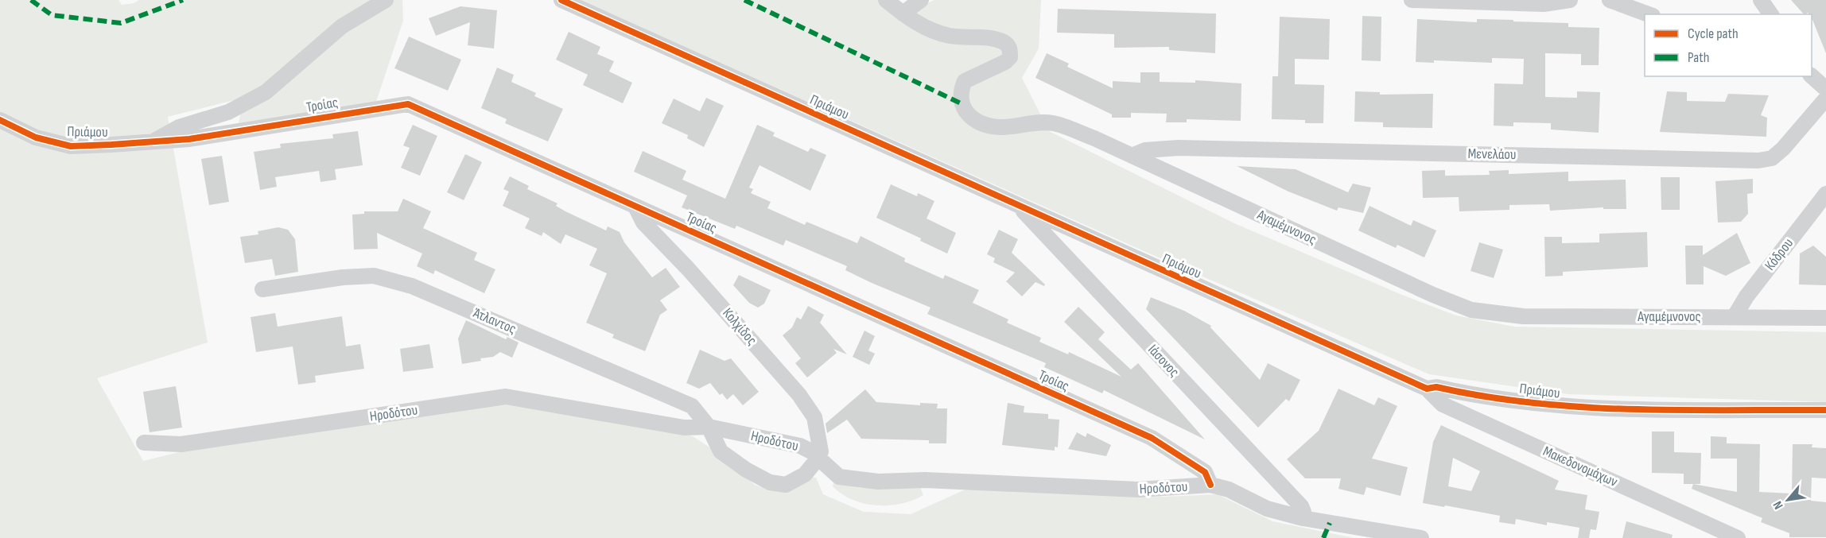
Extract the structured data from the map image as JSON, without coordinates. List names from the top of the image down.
{
  "streets": {
    "street": [
      "Τροίας",
      "Πριάμου",
      "Μενελάου",
      "Αγαμέμνονος",
      "Κόδρου",
      "Άτλαντος",
      "Κολχίδος",
      "Ιάσονος",
      "Ηροδότου",
      "Μακεδονομάχων"
    ]
  },
  "crossings": [
    ["Τροίας", "Πριάμου"],
    ["Τροίας", "Κολχίδος"],
    ["Τροίας", "Ηροδότου"],
    ["Πριάμου", "Ιάσονος"],
    ["Πριάμου", "Μακεδονομάχων"],
    ["Μενελάου", "Αγαμέμνονος"],
    ["Αγαμέμνονος", "Κόδρου"],
    ["Άτλαντος", "Κολχίδος"],
    ["Άτλαντος", "Ηροδότου"],
    ["Κολχίδος", "Ηροδότου"],
    ["Ιάσονος", "Ηροδότου"]
  ],
  "legend": ["Cycle path", "Path"],
  "north": "bottom left"
}
